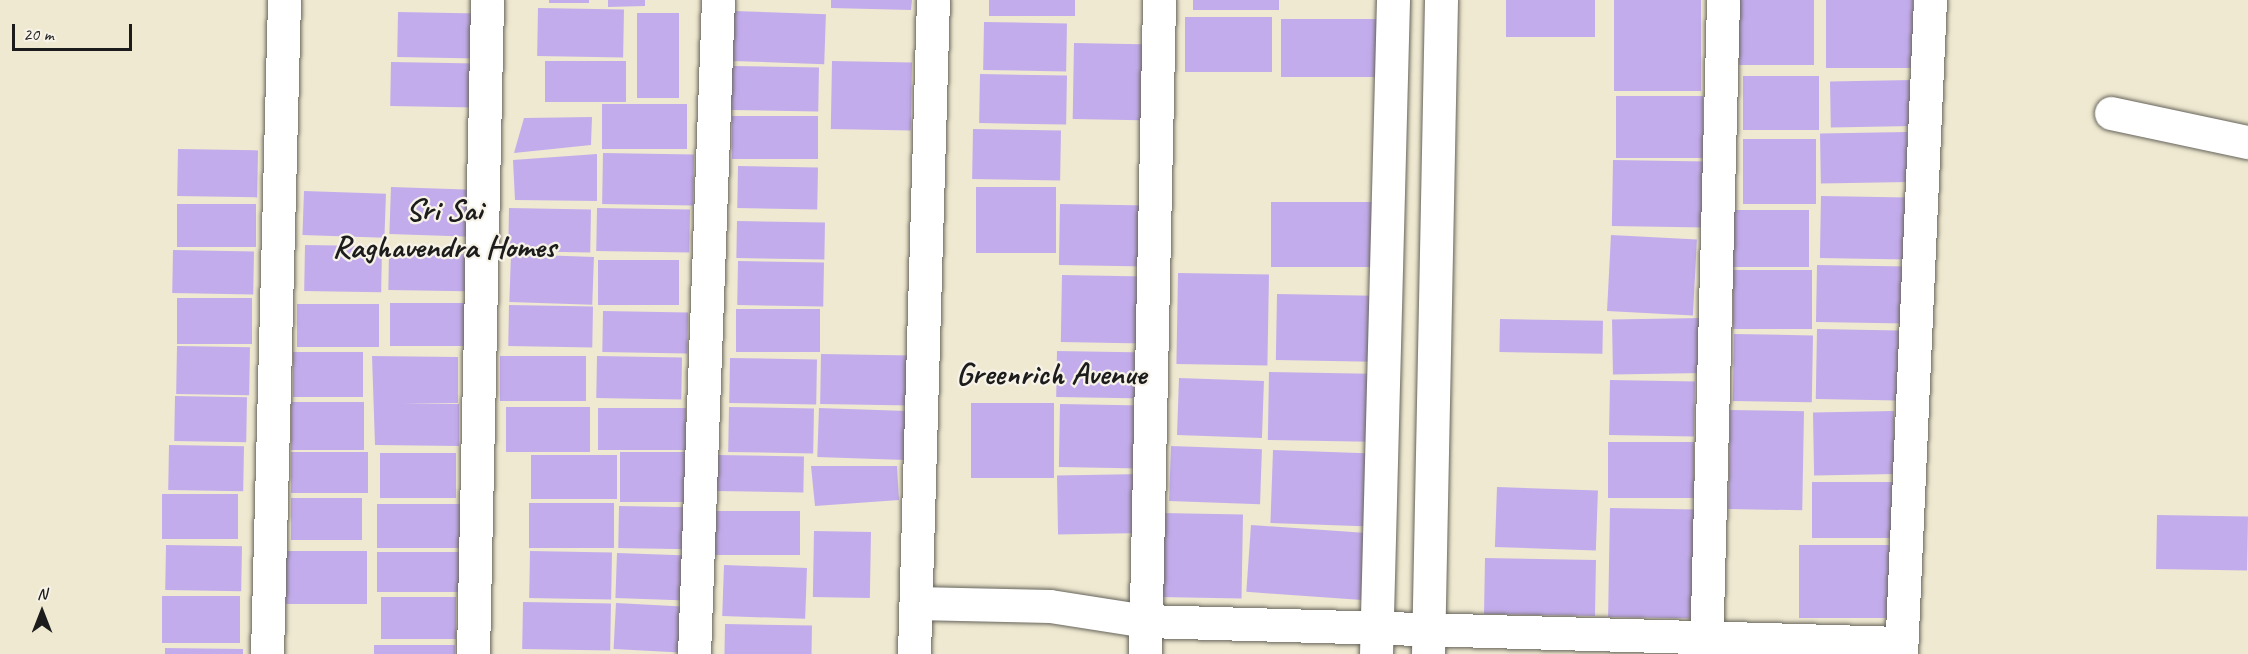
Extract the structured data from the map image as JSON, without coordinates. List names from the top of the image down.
{
  "districts": ["Sri Sai Raghavendra Homes", "Greenrich Avenue"],
  "scale_bar": "20 m",
  "north": "top"
}
